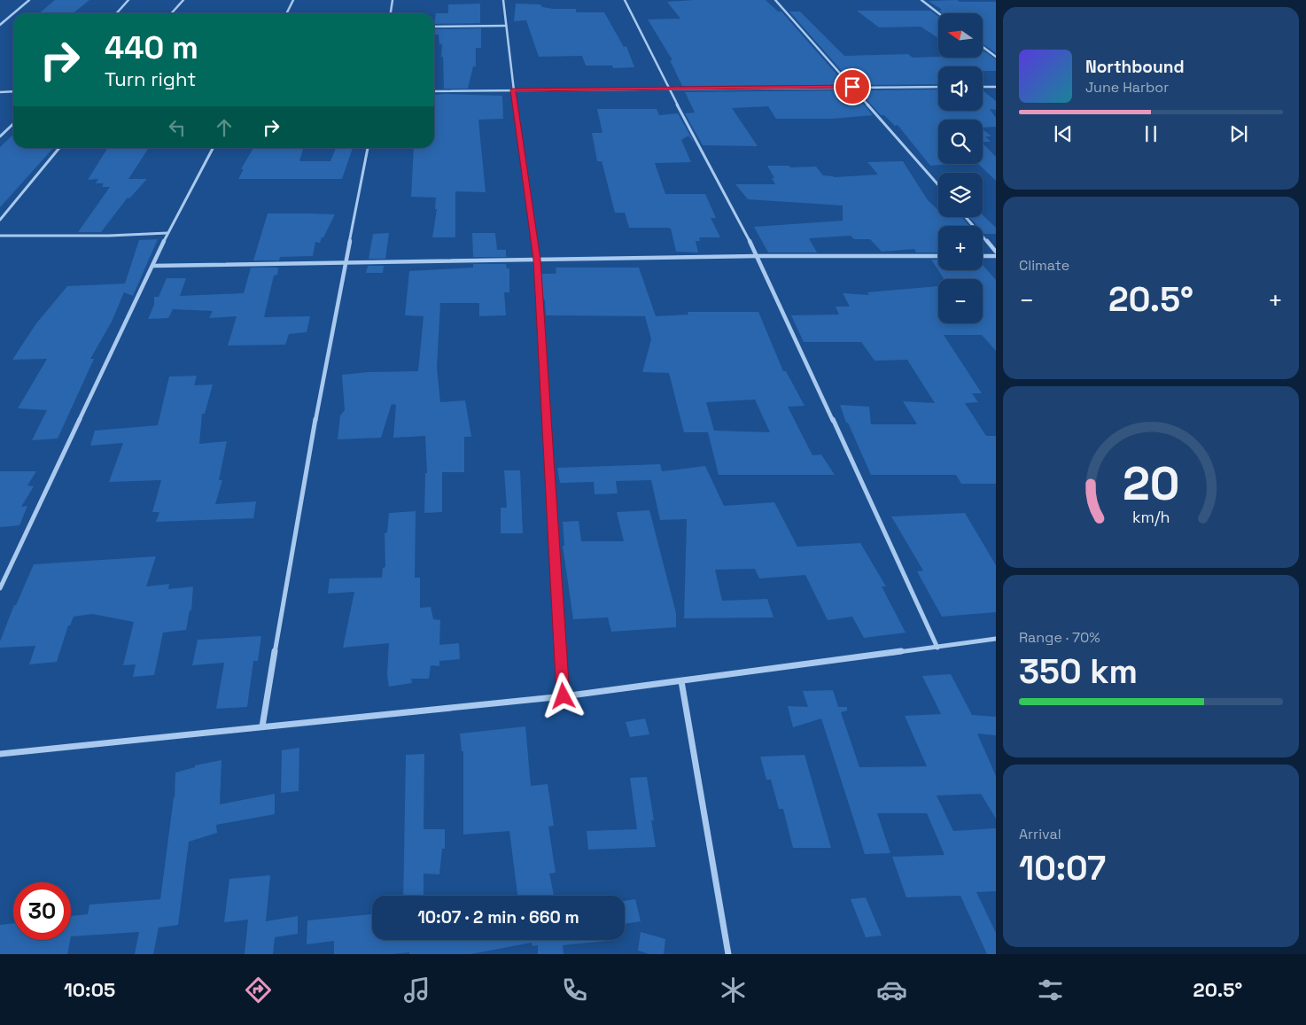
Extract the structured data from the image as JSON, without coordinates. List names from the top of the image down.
{
  "north": "left",
  "page": {
    "map_buttons": ["+", "−"],
    "turn": ["440 m", "Turn right"],
    "song": ["Northbound", "June Harbor"],
    "tile": [
      "Climate",
      ["Range · 70%", "350 km"],
      ["Arrival", "10:07"]
    ],
    "heat": ["−", "20.5°", "+"],
    "limit": "30",
    "trip": "10:07 · 2 min · 660 m",
    "tabs": ["10:05", "20.5°"],
    "gauge": ["20", "km/h"]
  }
}
